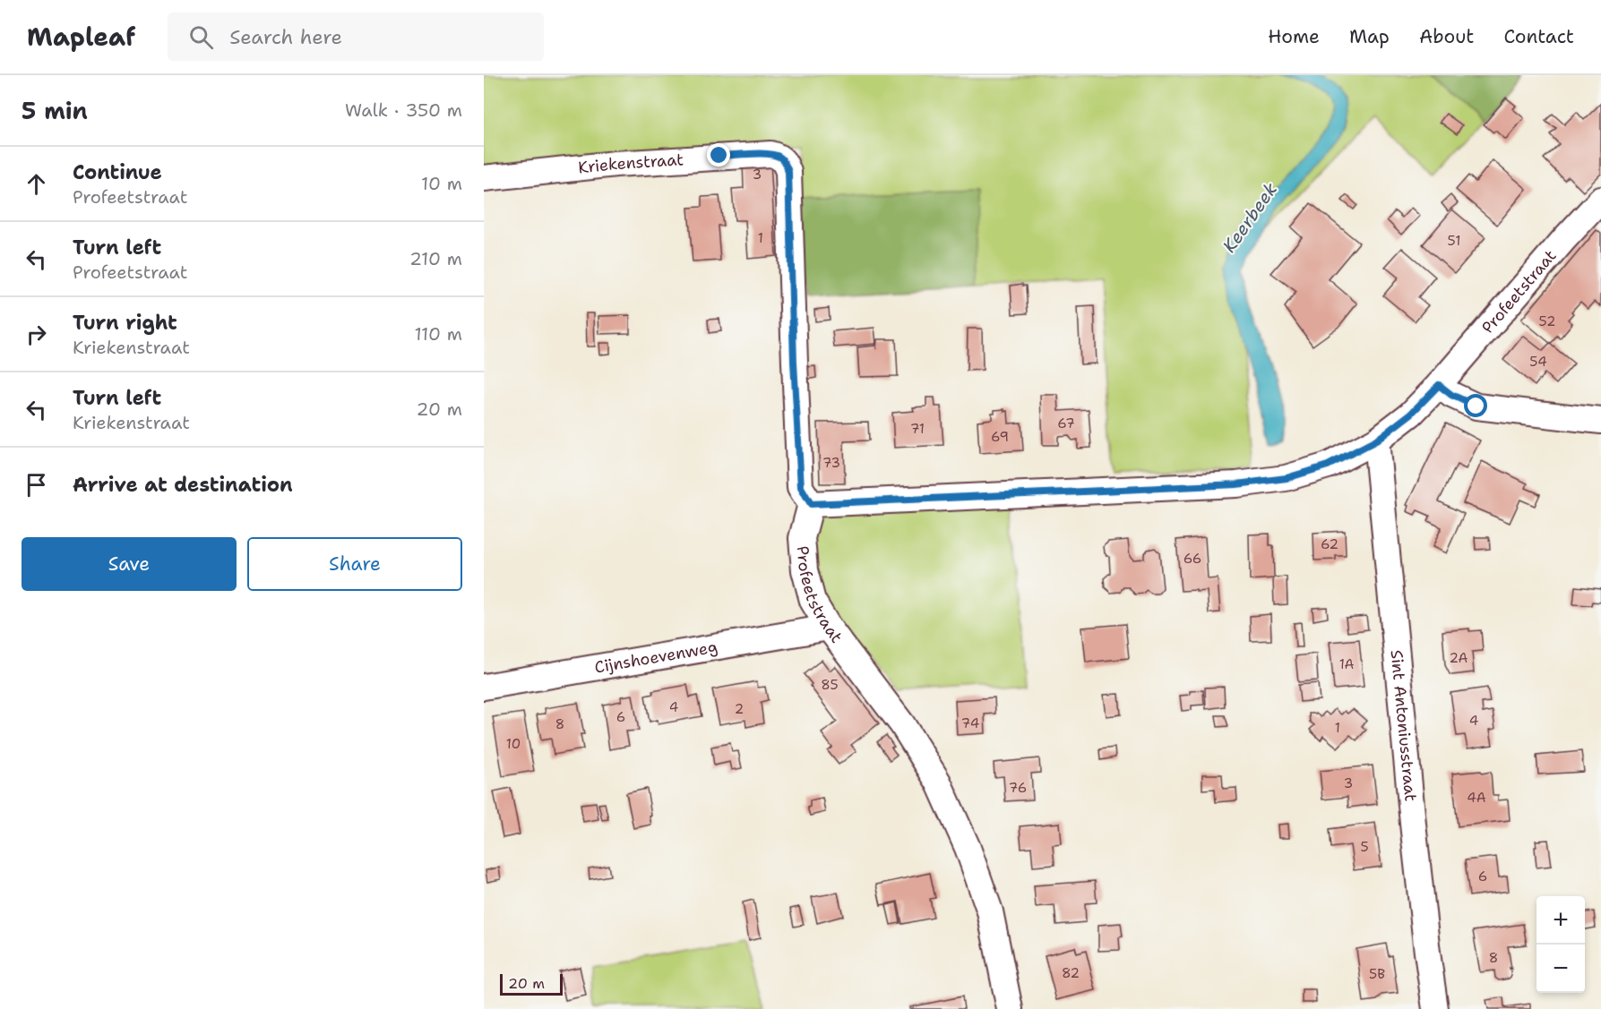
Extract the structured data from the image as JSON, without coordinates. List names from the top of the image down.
{
  "streets": {
    "street": [
      "Kriekenstraat",
      "Profeetstraat",
      "Cijnshoevenweg",
      "Sint Antoniusstraat"
    ]
  },
  "crossings": [
    ["Kriekenstraat", "Profeetstraat"],
    ["Profeetstraat", "Cijnshoevenweg"],
    ["Profeetstraat", "Sint Antoniusstraat"]
  ],
  "water": ["Keerbeek"],
  "house_numbers": [
    "3",
    "1",
    "51",
    "52",
    "54",
    "67",
    "71",
    "69",
    "73",
    "62",
    "66",
    "2A",
    "1A",
    "85",
    "4",
    "2",
    "6",
    "4",
    "74",
    "8",
    "1",
    "10",
    "3",
    "76",
    "4A",
    "5",
    "6",
    "8",
    "82",
    "5B"
  ],
  "scale_bar": "20 m",
  "page": {
    "header": "Mapleaf",
    "search": "Search here",
    "nav": [
      "Home",
      "Map",
      "About",
      "Contact"
    ],
    "heading": ["5 min", "Walk · 350 m"],
    "list": [
      ["Continue", "Profeetstraat", "10 m"],
      ["Turn left", "Profeetstraat", "210 m"],
      ["Turn right", "Kriekenstraat", "110 m"],
      ["Turn left", "Kriekenstraat", "20 m"],
      "Arrive at destination"
    ],
    "buttons": ["Save", "Share"],
    "map_buttons": ["+", "−"],
    "scale": "20 m"
  }
}
